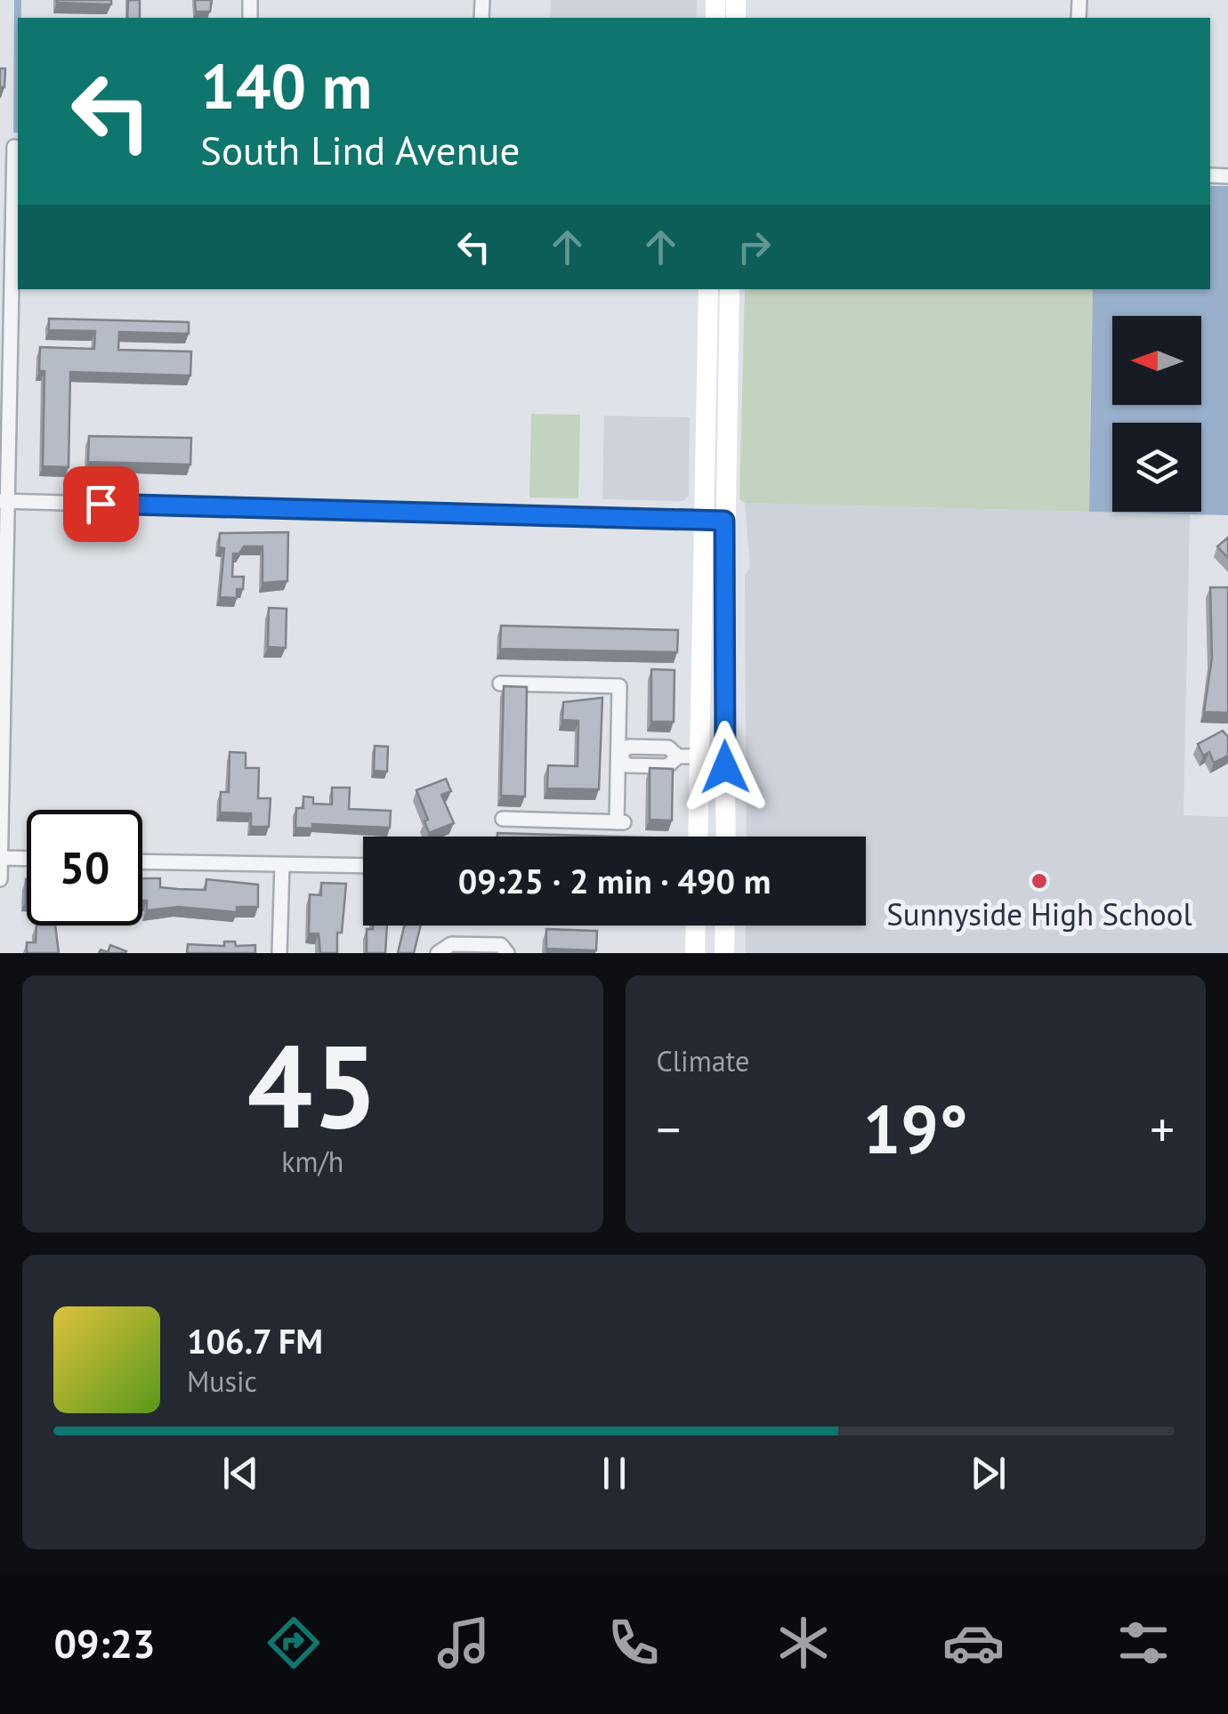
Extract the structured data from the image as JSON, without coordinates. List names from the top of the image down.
{
  "places": ["Sunnyside High School"],
  "north": "left",
  "page": {
    "turn": ["140 m", "South Lind Avenue"],
    "limit": "50",
    "trip": "09:25 · 2 min · 490 m",
    "tile": [
      ["45", "km/h"],
      "Climate"
    ],
    "heat": ["−", "19°", "+"],
    "song": ["106.7 FM", "Music"],
    "tabs": "09:23"
  }
}
